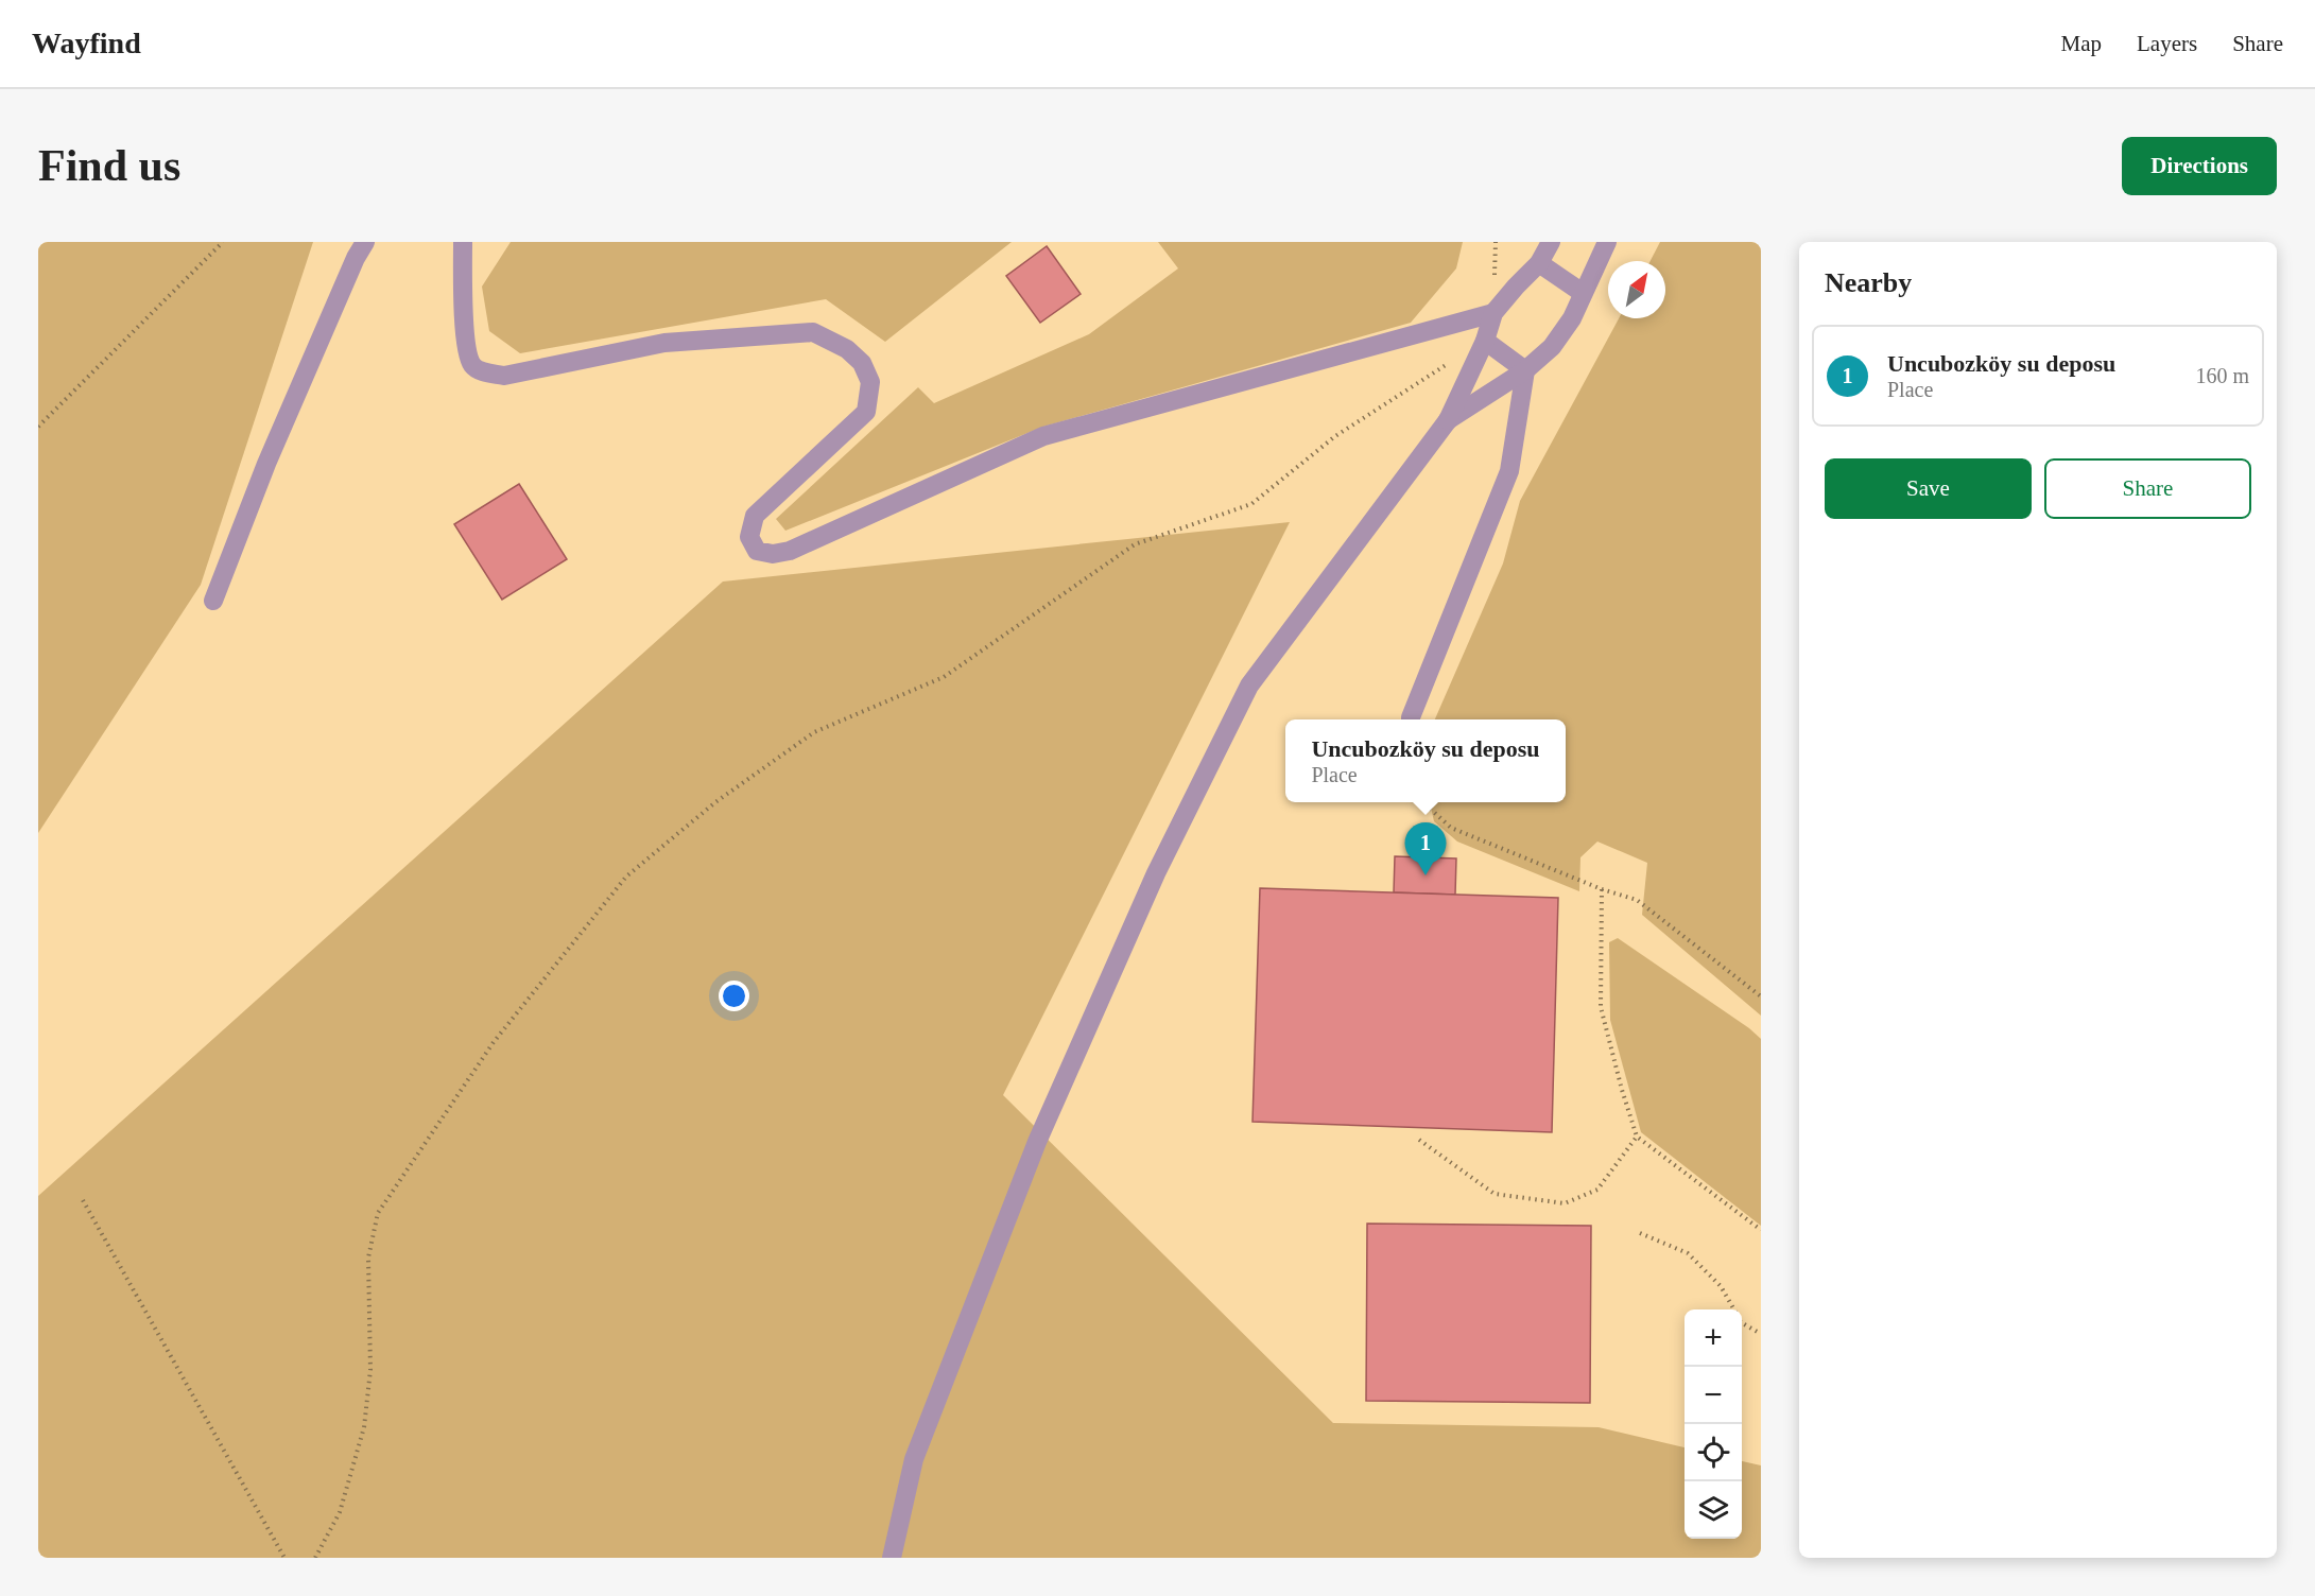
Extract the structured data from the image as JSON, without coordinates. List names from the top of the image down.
{
  "north": "top right",
  "page": {
    "header": "Wayfind",
    "nav": ["Map", "Layers", "Share"],
    "buttons": [
      "Directions",
      ["Save", "Share"]
    ],
    "title": "Find us",
    "heading": "Nearby",
    "list": [
      {
        "mark": "1",
        "name": "Uncubozköy su deposu",
        "note": "Place",
        "value": "160 m"
      }
    ],
    "popup": ["Uncubozköy su deposu", "Place"],
    "pins": "1",
    "map_buttons": ["+", "−"]
  }
}
